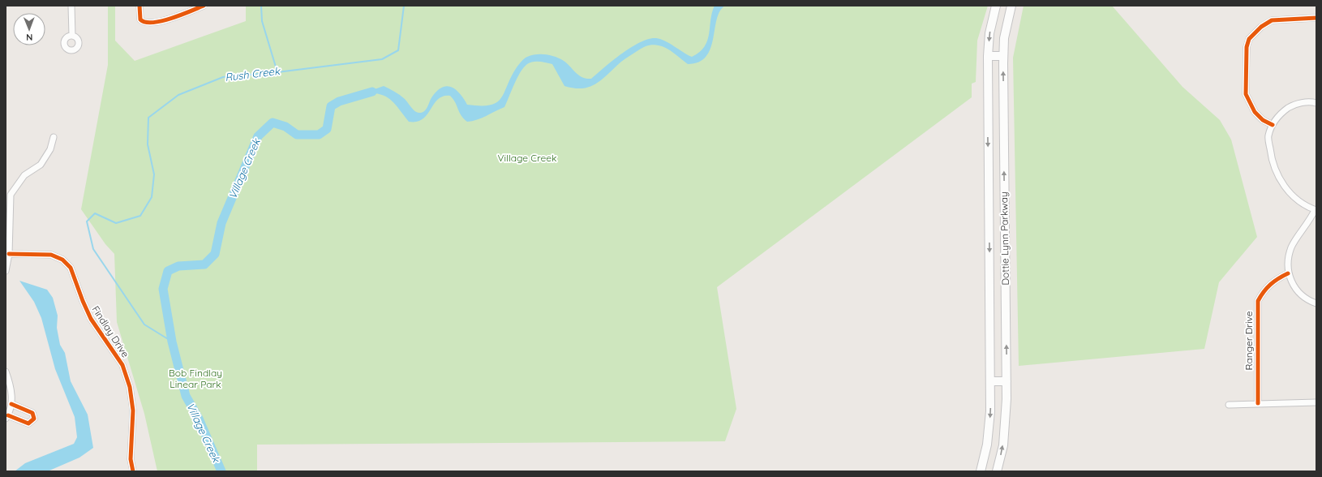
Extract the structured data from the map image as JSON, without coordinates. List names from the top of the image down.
{
  "streets": {
    "main road": ["Dottie Lynn Parkway"],
    "street": ["Findlay Drive", "Ranger Drive"]
  },
  "water": ["Rush Creek", "Village Creek"],
  "parks": ["Village Creek", "Bob Findlay Linear Park"],
  "north": "bottom"
}
